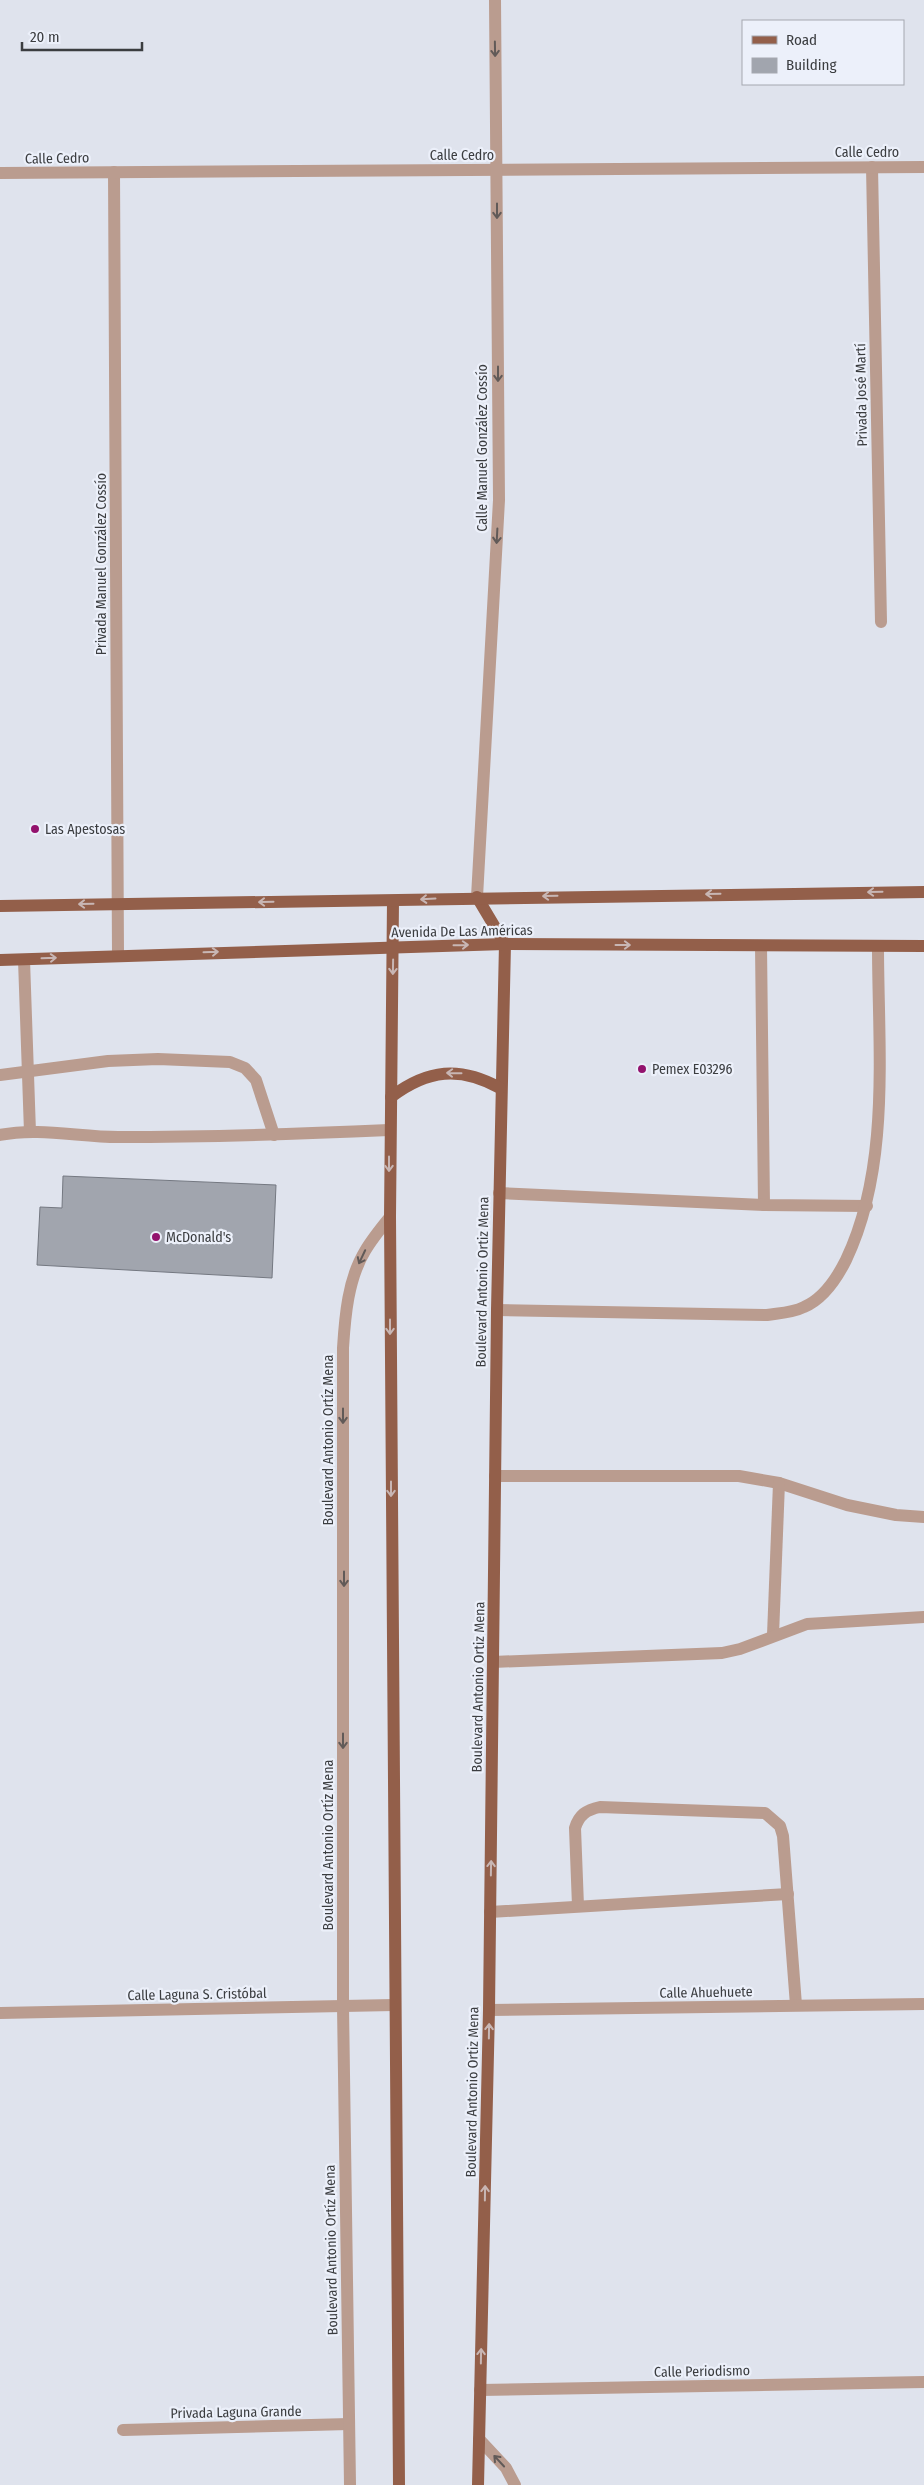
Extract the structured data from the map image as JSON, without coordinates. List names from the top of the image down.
{
  "streets": {
    "main road": ["Avenida De Las Américas", "Boulevard Antonio Ortiz Mena"],
    "street": [
      "Calle Cedro",
      "Privada José Martí",
      "Calle Manuel González Cossío",
      "Privada Manuel González Cossío",
      "Boulevard Antonio Ortíz Mena",
      "Calle Ahuehuete",
      "Calle Laguna S. Cristóbal",
      "Calle Periodismo",
      "Privada Laguna Grande"
    ]
  },
  "crossings": [
    ["Calle Cedro", "Privada José Martí"],
    ["Calle Cedro", "Calle Manuel González Cossío"],
    ["Calle Cedro", "Privada Manuel González Cossío"],
    ["Privada Manuel González Cossío", "Avenida De Las Américas"],
    ["Avenida De Las Américas", "Boulevard Antonio Ortiz Mena"],
    ["Boulevard Antonio Ortiz Mena", "Calle Ahuehuete"],
    ["Boulevard Antonio Ortiz Mena", "Calle Periodismo"],
    ["Boulevard Antonio Ortíz Mena", "Calle Laguna S. Cristóbal"],
    ["Boulevard Antonio Ortíz Mena", "Privada Laguna Grande"]
  ],
  "one_way": ["Calle Manuel González Cossío", "Boulevard Antonio Ortíz Mena"],
  "places": ["Las Apestosas", "Pemex E03296", "McDonald's"],
  "legend": ["Road", "Building"],
  "scale_bar": "20 m"
}
